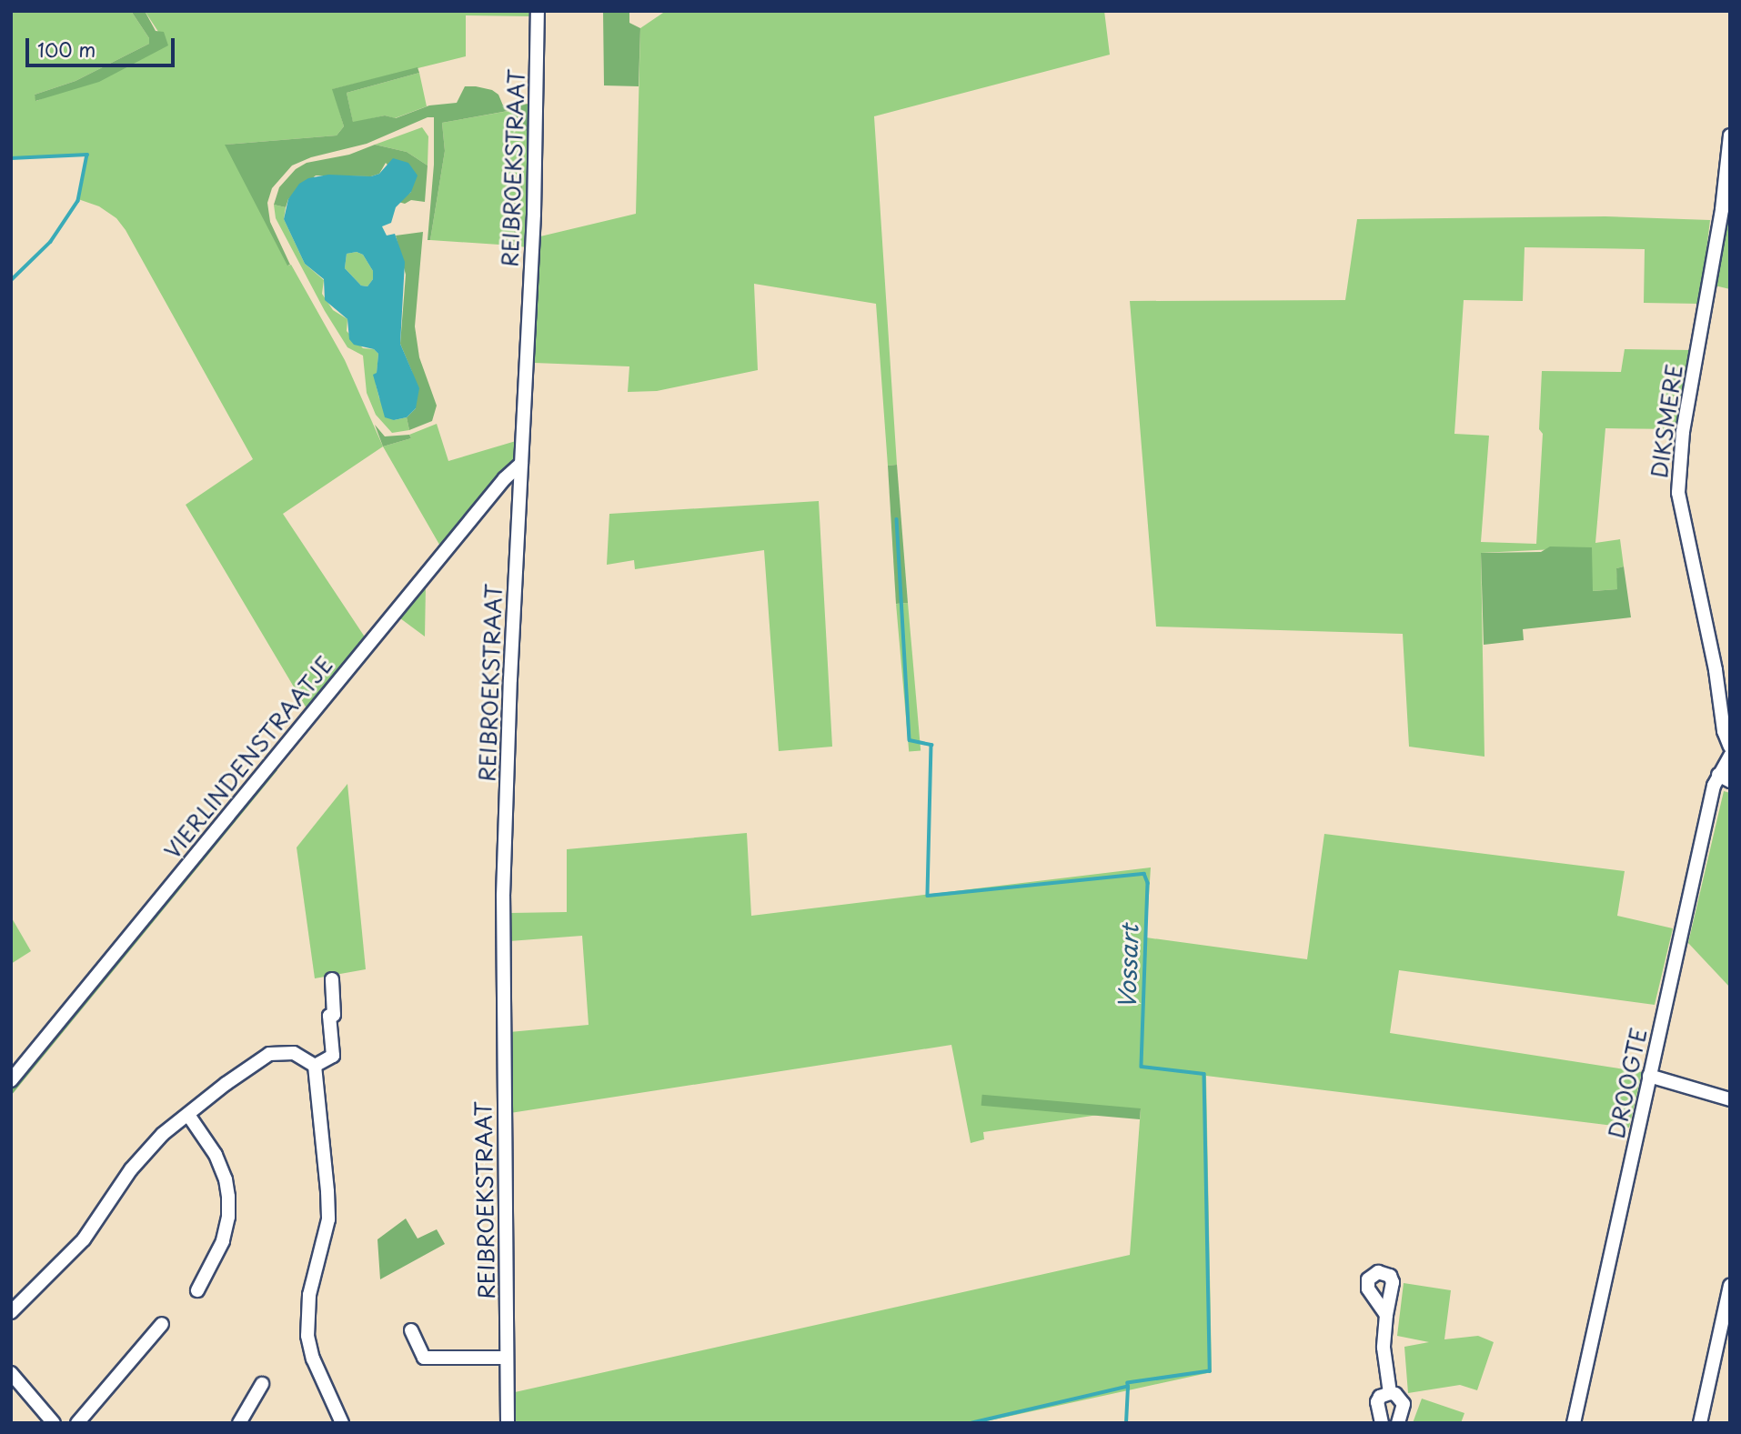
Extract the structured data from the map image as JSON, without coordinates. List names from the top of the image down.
{
  "streets": {
    "street": [
      "REIBROEKSTRAAT",
      "DIKSMERE",
      "VIERLINDENSTRAATJE",
      "DROOGTE"
    ]
  },
  "crossings": [
    ["REIBROEKSTRAAT", "VIERLINDENSTRAATJE"]
  ],
  "water": ["Vossart"],
  "scale_bar": "100 m"
}
